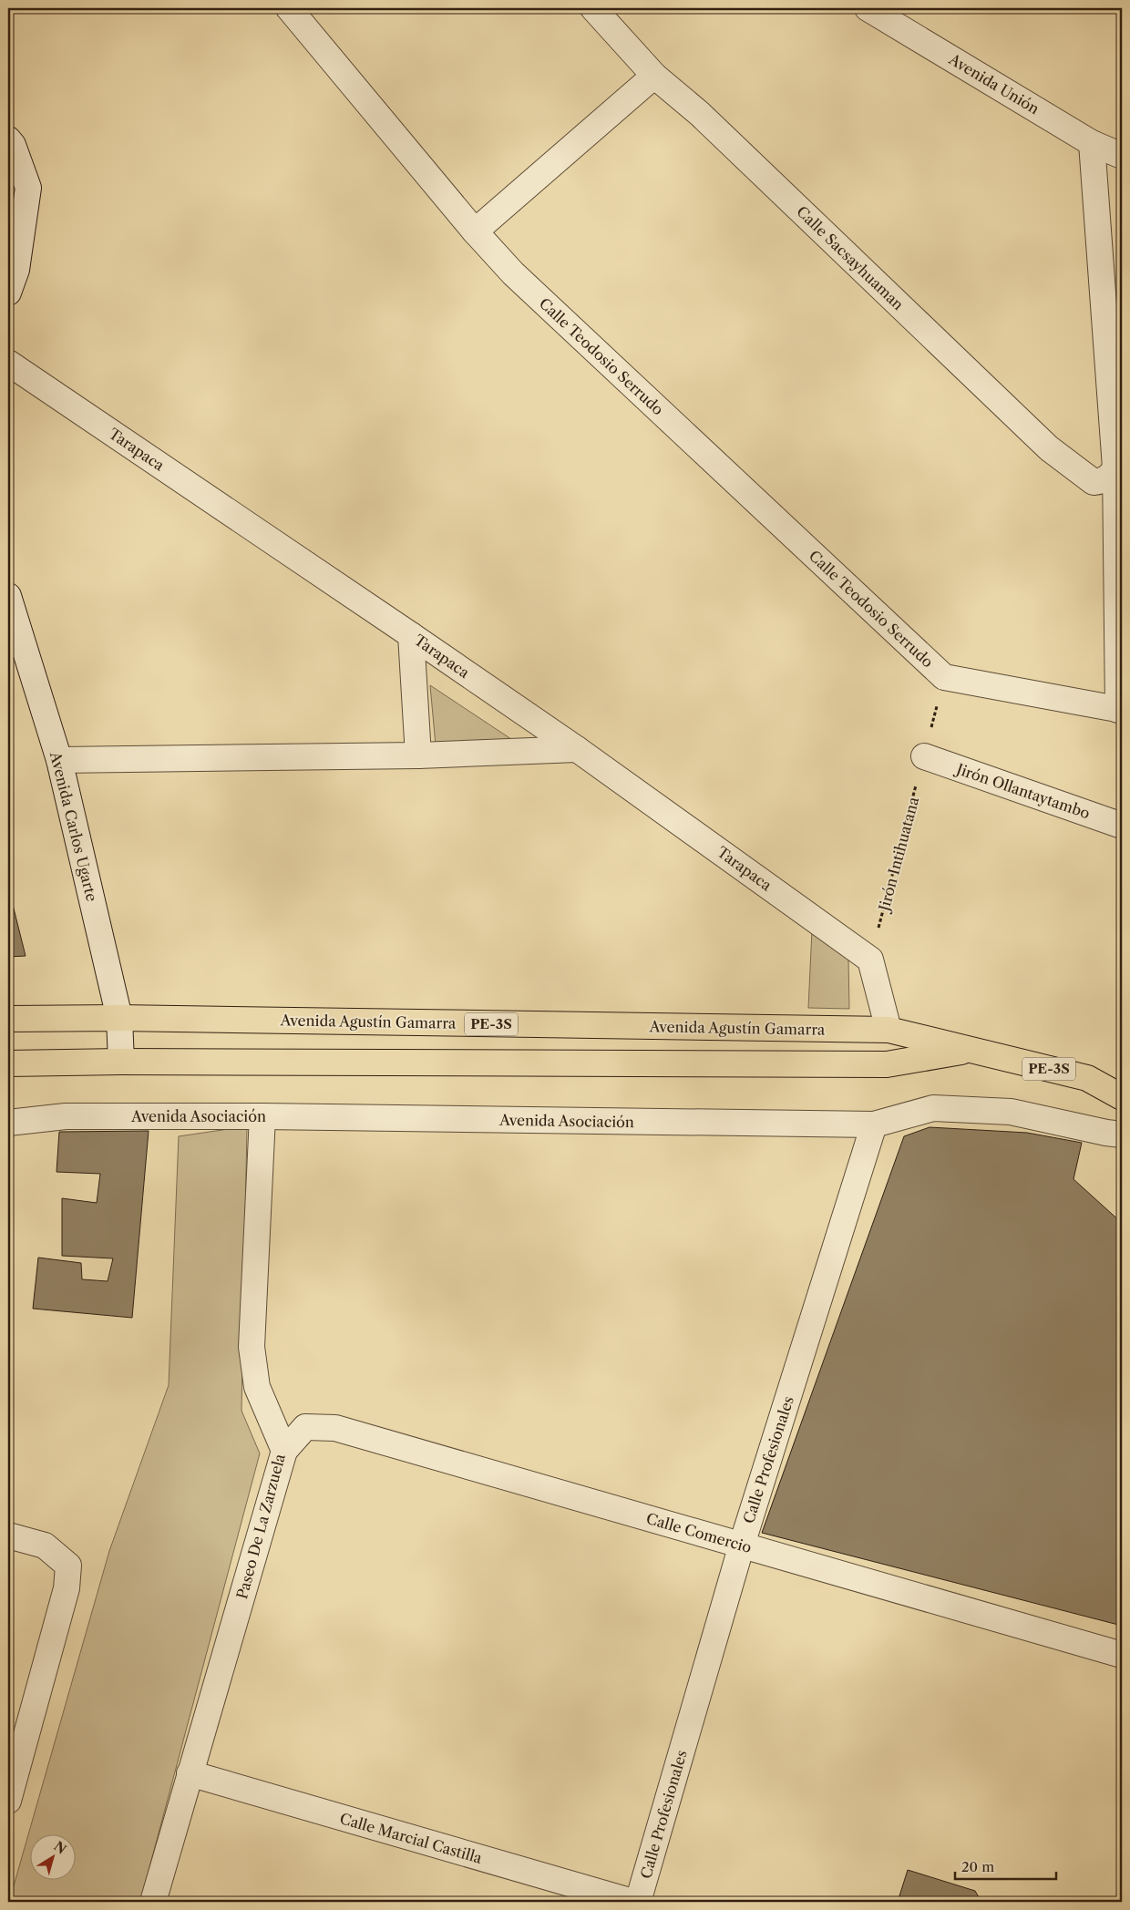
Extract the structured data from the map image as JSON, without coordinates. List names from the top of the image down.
{
  "streets": {
    "highway": ["Avenida Agustín Gamarra", "PE-3S"],
    "street": [
      "Avenida Unión",
      "Calle Sacsayhuaman",
      "Calle Teodosio Serrudo",
      "Tarapaca",
      "Jirón Ollantaytambo",
      "Avenida Carlos Ugarte",
      "Avenida Asociación",
      "Calle Profesionales",
      "Paseo De La Zarzuela",
      "Calle Comercio",
      "Calle Marcial Castilla"
    ],
    "path": ["Jirón Intihuatana"]
  },
  "crossings": [
    ["Calle Teodosio Serrudo", "Jirón Intihuatana"],
    ["Tarapaca", "Jirón Intihuatana"],
    ["Jirón Ollantaytambo", "Jirón Intihuatana"],
    ["Avenida Carlos Ugarte", "Avenida Agustín Gamarra"],
    ["Avenida Asociación", "Calle Profesionales"],
    ["Avenida Asociación", "Paseo De La Zarzuela"],
    ["Calle Profesionales", "Calle Comercio"],
    ["Paseo De La Zarzuela", "Calle Comercio"],
    ["Paseo De La Zarzuela", "Calle Marcial Castilla"]
  ],
  "scale_bar": "20 m",
  "north": "top right"
}
